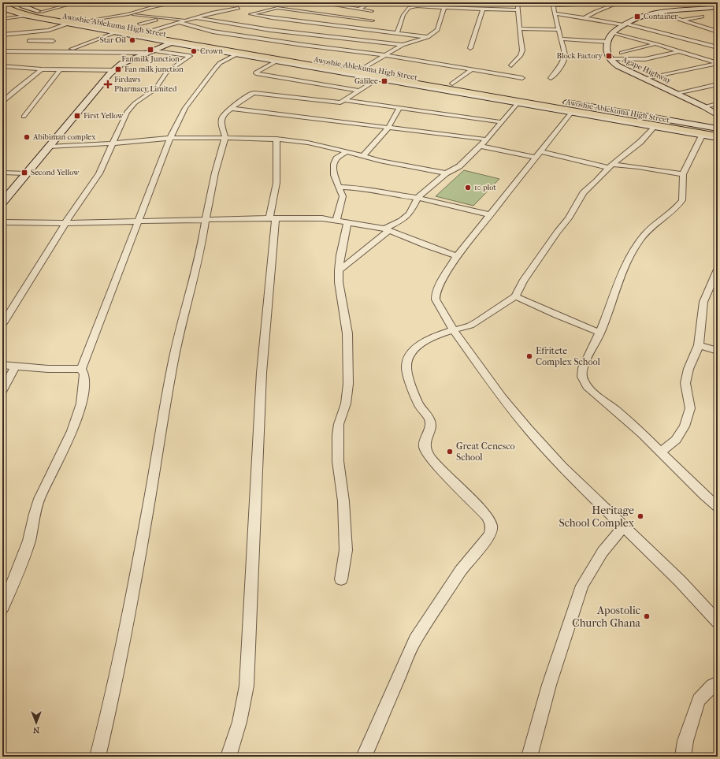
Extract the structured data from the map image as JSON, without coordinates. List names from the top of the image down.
{
  "streets": {
    "main road": ["Awoshie-Ablekuma High Street"],
    "street": ["Agape Highway"]
  },
  "places": {
    "transit": [
      "Container",
      "Fanmilk Junction",
      "Block Factory",
      "Fan milk junction",
      "Galilee",
      "First Yellow",
      "Second Yellow"
    ],
    "other": [
      "Star Oil",
      "Crown",
      "Abibiman complex",
      "10 plot",
      "Efritete Complex School",
      "Great Cenesco School",
      "Heritage School Complex",
      "Apostolic Church Ghana"
    ],
    "health": ["Firdaws Pharmacy Limited"]
  },
  "north": "bottom"
}
